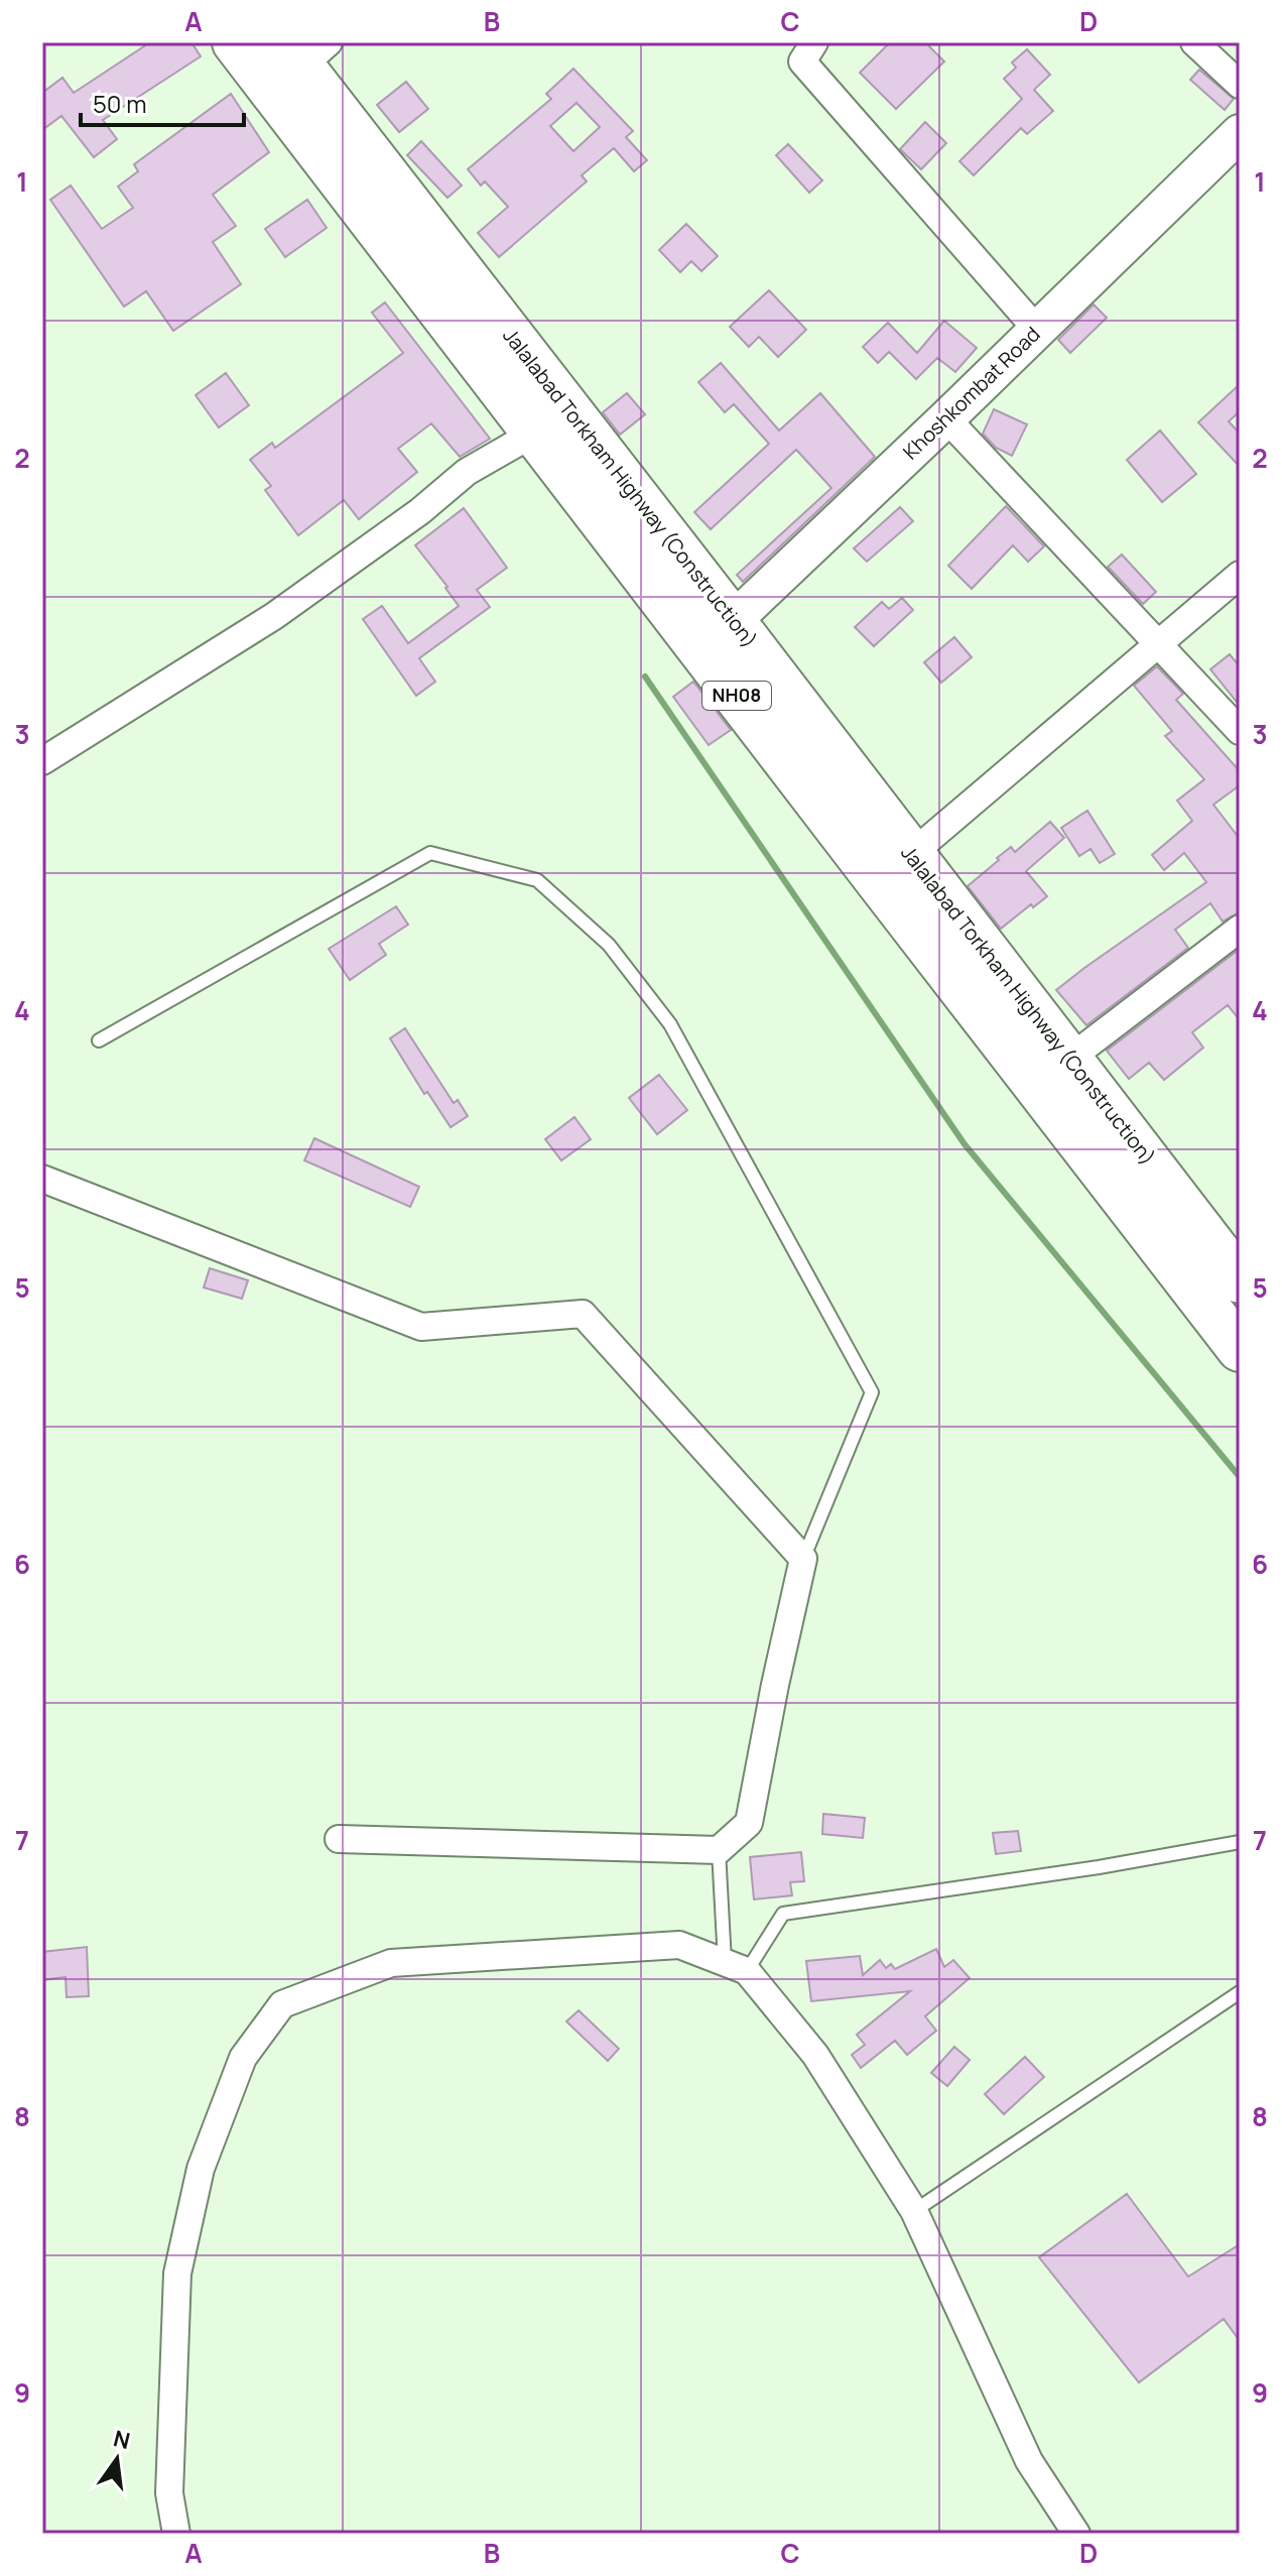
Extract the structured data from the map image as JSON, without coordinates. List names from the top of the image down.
{
  "streets": {
    "highway": ["Jalalabad Torkham Highway (Construction)", "NH08"],
    "street": ["Khoshkombat Road"]
  },
  "crossings": [
    ["Khoshkombat Road", "Jalalabad Torkham Highway (Construction)"],
    ["Khoshkombat Road", "NH08"],
    ["Jalalabad Torkham Highway (Construction)", "NH08"]
  ],
  "scale_bar": "50 m",
  "north": "top",
  "grid": {
    "columns": [
      "A",
      "B",
      "C",
      "D"
    ],
    "rows": [
      "1",
      "2",
      "3",
      "4",
      "5",
      "6",
      "7",
      "8",
      "9"
    ]
  }
}
